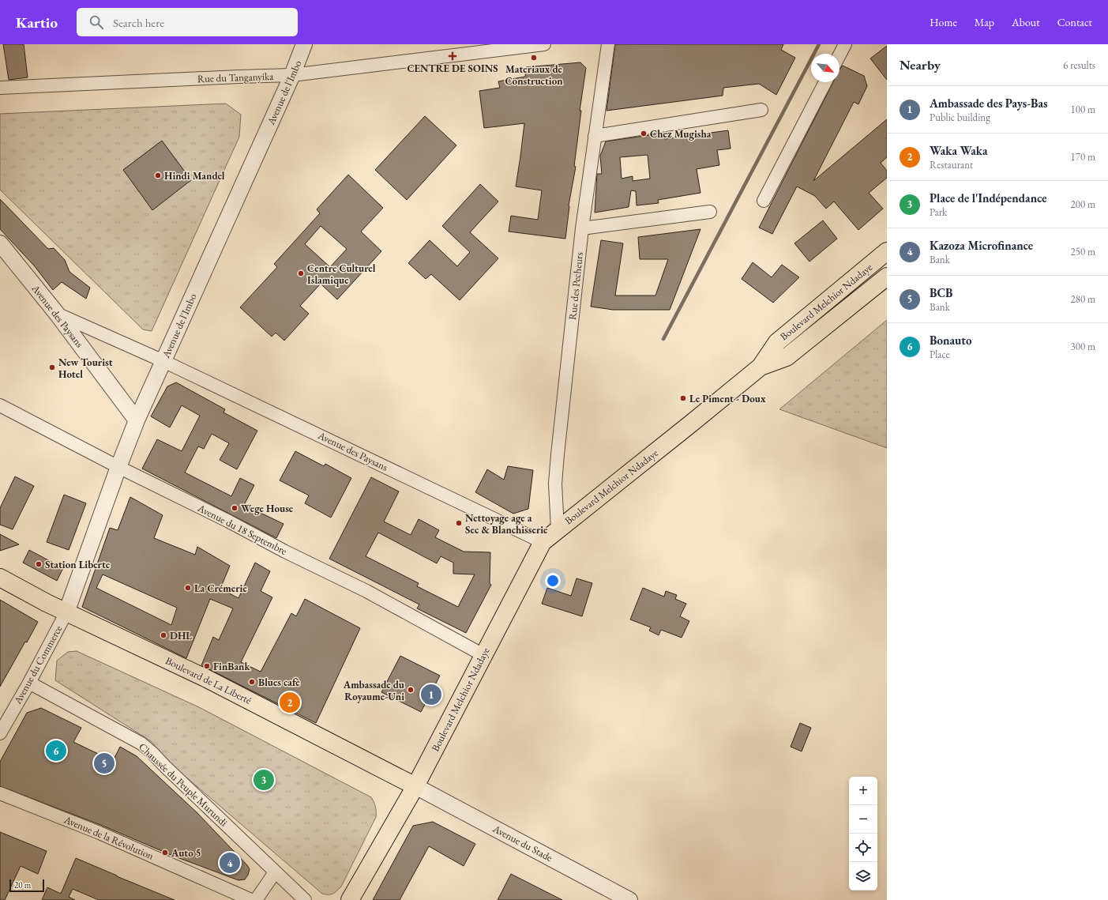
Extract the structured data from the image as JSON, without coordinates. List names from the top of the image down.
{
  "streets": {
    "main road": ["Boulevard Melchior Ndadaye", "Boulevard de La Liberté"],
    "street": [
      "Rue du Tanganyika",
      "Avenue de l'Imbo",
      "Rue des Pecheurs",
      "Avenue des Paysans",
      "Avenue du 18 Septembre",
      "Avenue du Commerce",
      "Chaussée du Peuple Murundi",
      "Avenue de la Révolution",
      "Avenue du Stade"
    ]
  },
  "crossings": [
    ["Rue du Tanganyika", "Avenue de l'Imbo"],
    ["Avenue de l'Imbo", "Avenue des Paysans"],
    ["Avenue de l'Imbo", "Avenue du 18 Septembre"],
    ["Avenue de l'Imbo", "Avenue du Commerce"],
    ["Avenue de l'Imbo", "Boulevard de La Liberté"],
    ["Rue des Pecheurs", "Boulevard Melchior Ndadaye"],
    ["Boulevard Melchior Ndadaye", "Avenue des Paysans"],
    ["Boulevard Melchior Ndadaye", "Avenue du 18 Septembre"],
    ["Boulevard Melchior Ndadaye", "Boulevard de La Liberté"],
    ["Boulevard Melchior Ndadaye", "Avenue du Stade"],
    ["Avenue du Commerce", "Boulevard de La Liberté"],
    ["Avenue du Commerce", "Chaussée du Peuple Murundi"],
    ["Boulevard de La Liberté", "Avenue du Stade"]
  ],
  "places": {
    "health": ["CENTRE DE SOINS"],
    "other": [
      "Materiaux de Construction",
      "Chez Mugisha",
      "Hindi Mandel",
      "Centre Culturel Islamique",
      "New Tourist Hotel",
      "Le Piment - Doux",
      "Wege House",
      "Nettoyage age a Sec & Blanchisserie",
      "Station Liberte",
      "La Crémerie",
      "DHL",
      "FinBank",
      "Blues cafè",
      "Ambassade du Royaume-Uni",
      "Auto 5"
    ]
  },
  "scale_bar": "20 m",
  "north": "bottom right",
  "page": {
    "header": "Kartio",
    "search": "Search here",
    "nav": [
      "Home",
      "Map",
      "About",
      "Contact"
    ],
    "heading": ["Nearby", "6 results"],
    "list": [
      {
        "mark": "1",
        "name": "Ambassade des Pays-Bas",
        "note": "Public building",
        "value": "100 m"
      },
      {
        "mark": "2",
        "name": "Waka Waka",
        "note": "Restaurant",
        "value": "170 m"
      },
      {
        "mark": "3",
        "name": "Place de l'Indépendance",
        "note": "Park",
        "value": "200 m"
      },
      {
        "mark": "4",
        "name": "Kazoza Microfinance",
        "note": "Bank",
        "value": "250 m"
      },
      {
        "mark": "5",
        "name": "BCB",
        "note": "Bank",
        "value": "280 m"
      },
      {
        "mark": "6",
        "name": "Bonauto",
        "note": "Place",
        "value": "300 m"
      }
    ],
    "pins": [
      "1",
      "2",
      "6",
      "5",
      "3",
      "4"
    ],
    "map_buttons": ["+", "−"],
    "scale": "20 m"
  }
}
